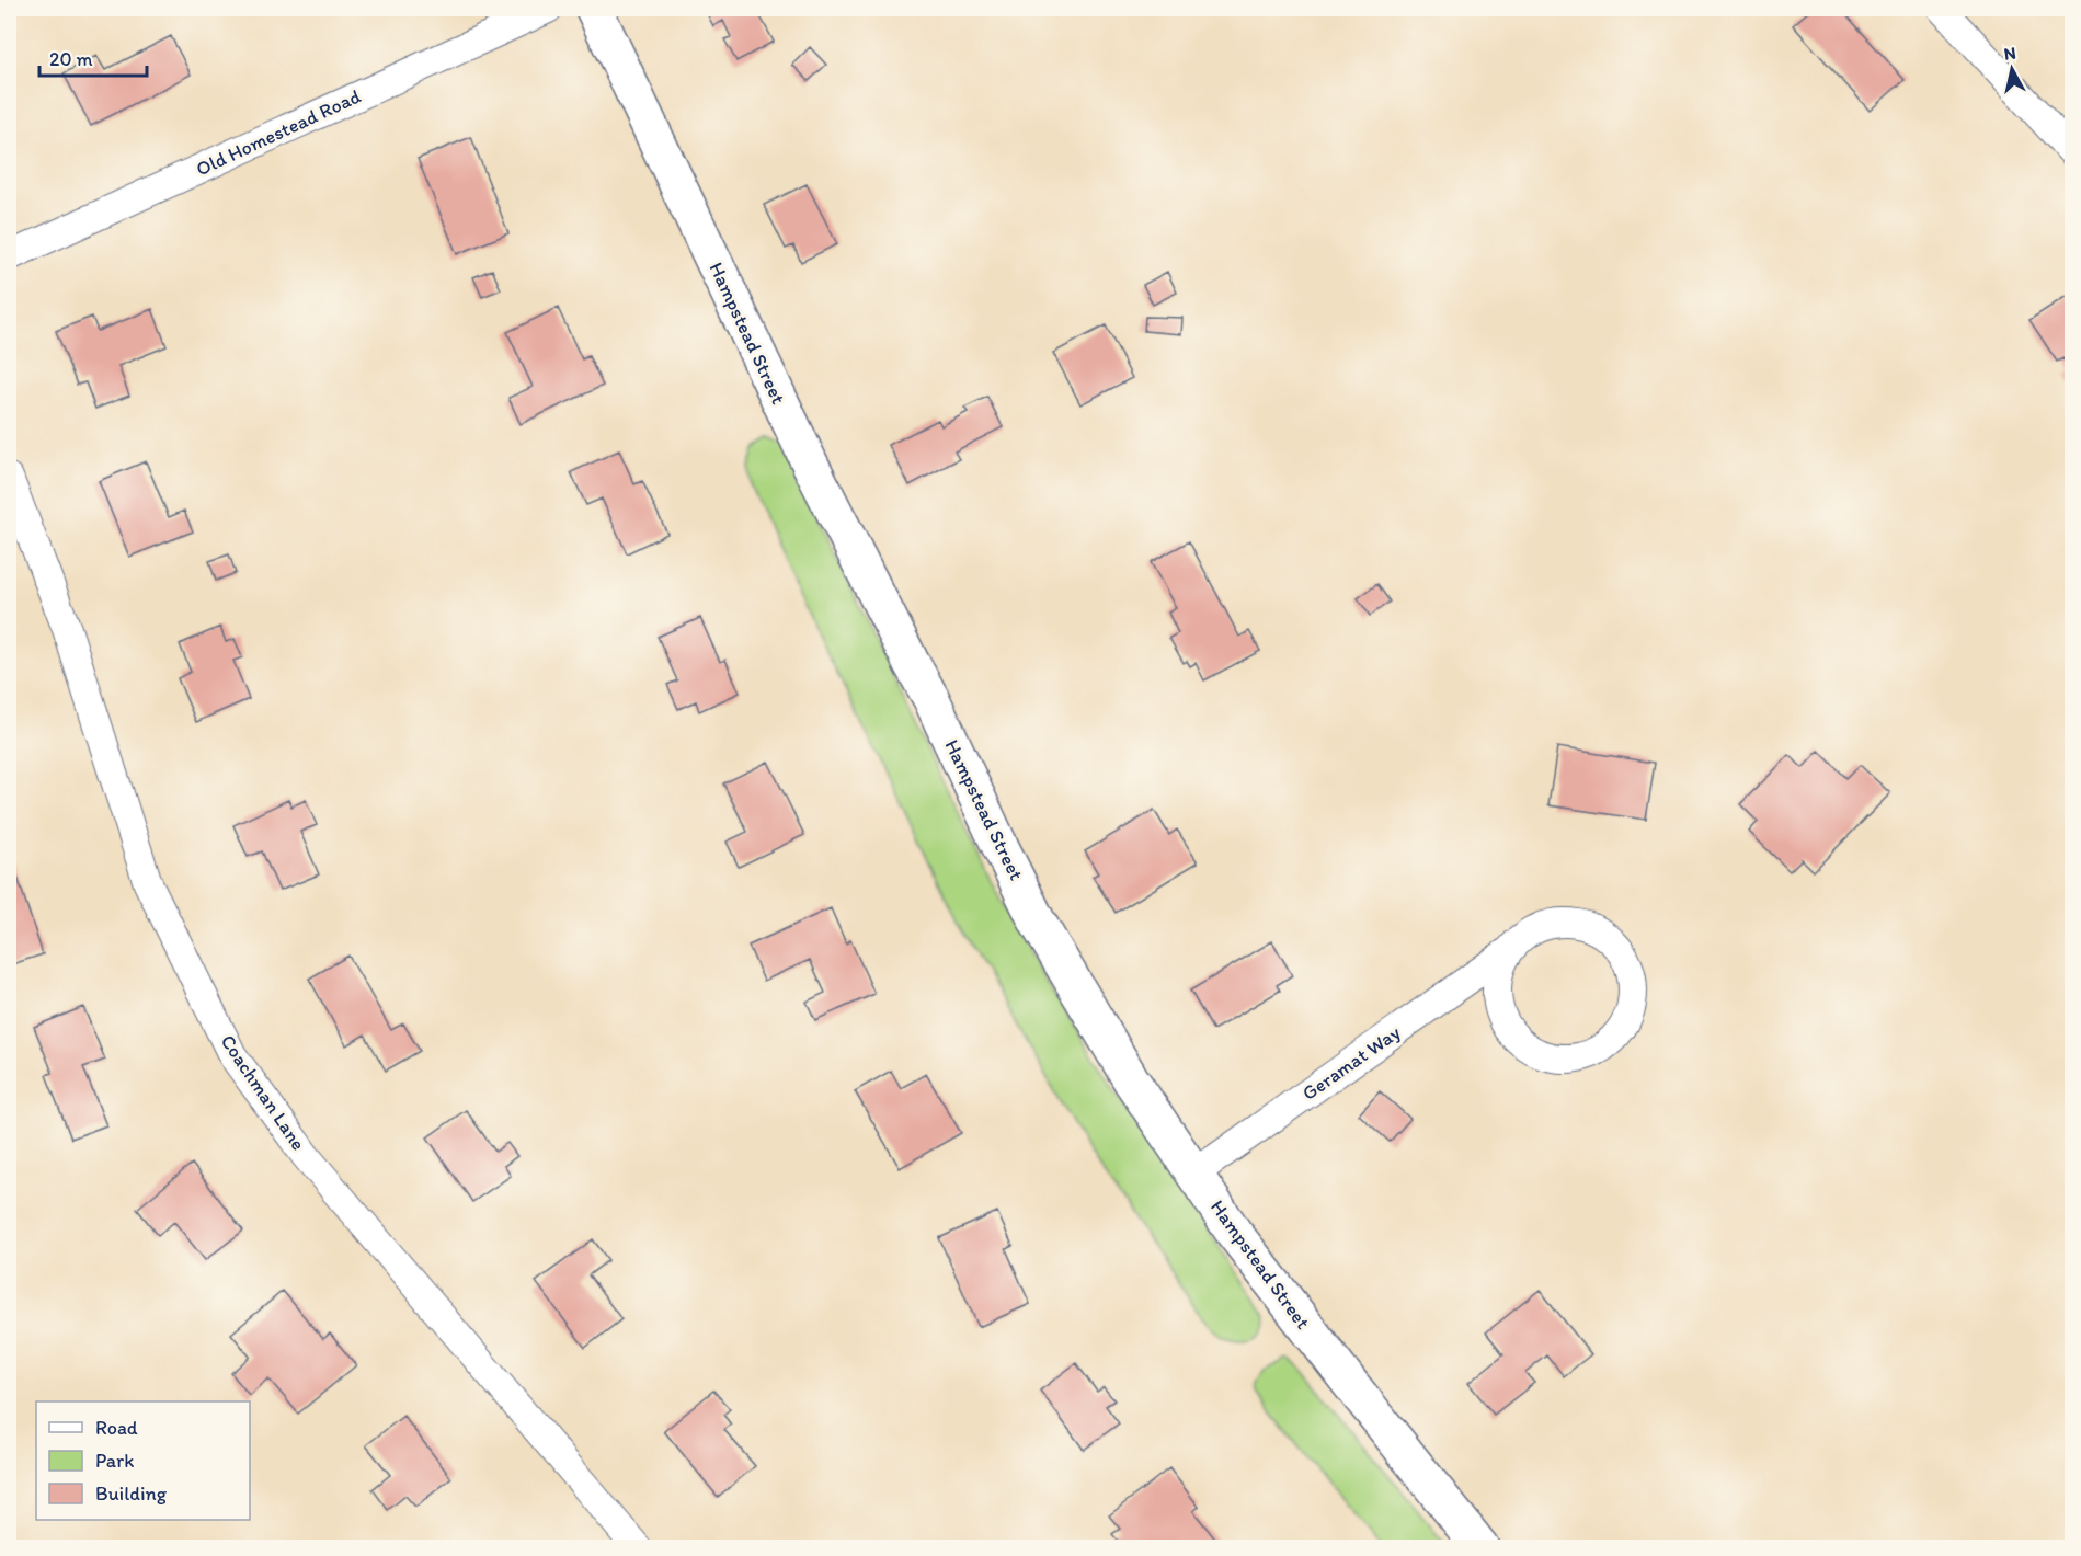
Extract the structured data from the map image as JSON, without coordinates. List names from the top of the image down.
{
  "streets": {
    "main road": ["Hampstead Street"],
    "street": ["Old Homestead Road", "Geramat Way", "Coachman Lane"]
  },
  "crossings": [
    ["Hampstead Street", "Geramat Way"]
  ],
  "legend": ["Road", "Park", "Building"],
  "scale_bar": "20 m",
  "north": "top"
}
